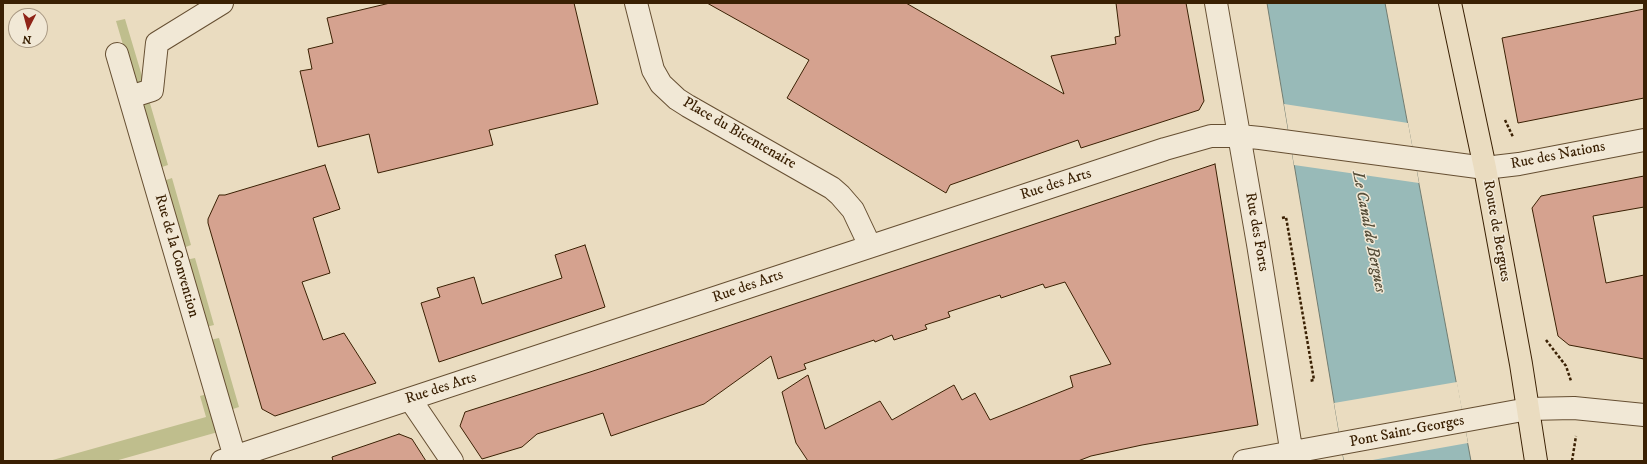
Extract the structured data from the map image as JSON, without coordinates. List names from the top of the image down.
{
  "streets": {
    "main road": ["Route de Bergues"],
    "street": [
      "Place du Bicentenaire",
      "Rue des Nations",
      "Rue des Arts",
      "Rue des Forts",
      "Rue de la Convention",
      "Pont Saint-Georges"
    ]
  },
  "crossings": [
    ["Place du Bicentenaire", "Rue des Arts"],
    ["Rue des Nations", "Rue des Arts"],
    ["Rue des Nations", "Route de Bergues"],
    ["Rue des Arts", "Rue des Forts"],
    ["Rue des Arts", "Rue de la Convention"],
    ["Route de Bergues", "Pont Saint-Georges"],
    ["Rue des Forts", "Pont Saint-Georges"]
  ],
  "water": ["Le Canal de Bergues"],
  "north": "bottom"
}
